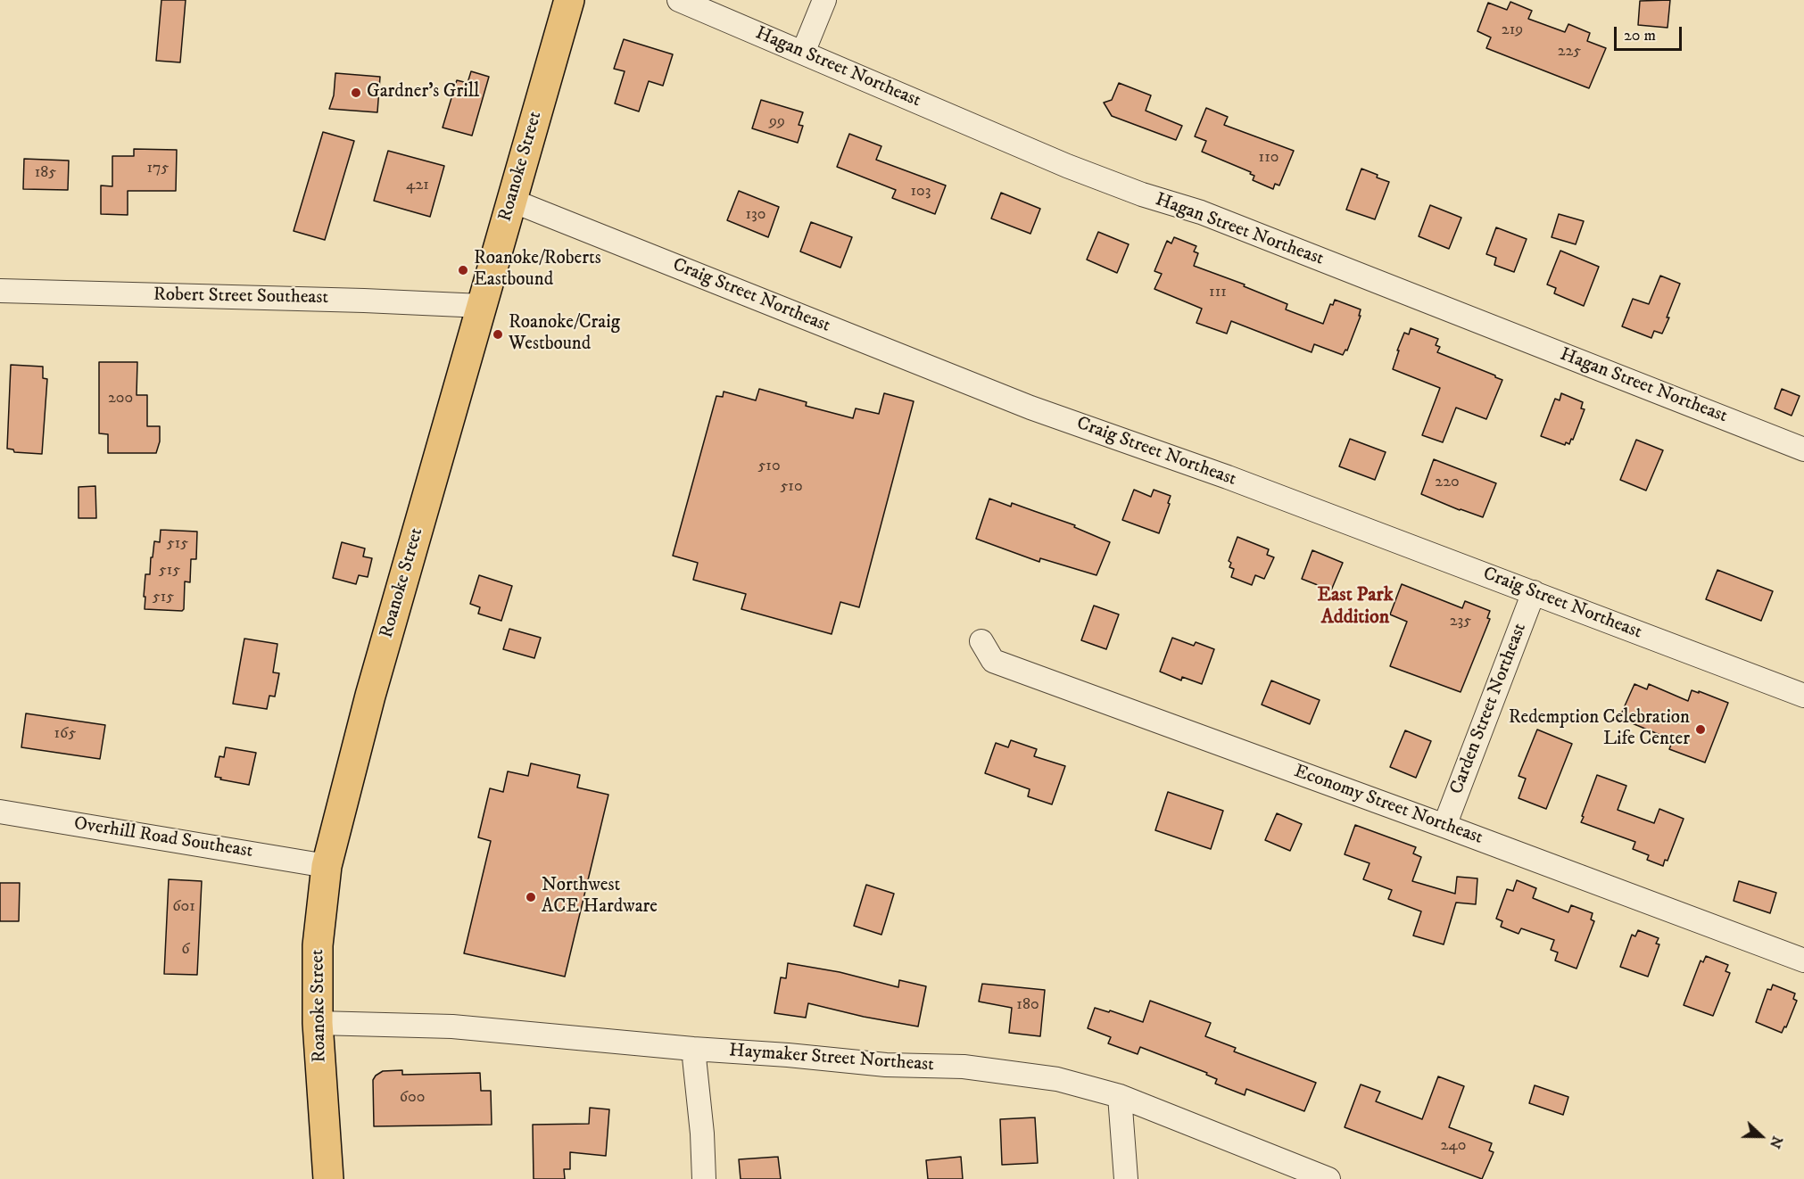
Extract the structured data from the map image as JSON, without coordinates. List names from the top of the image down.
{
  "streets": {
    "main road": ["Roanoke Street"],
    "street": [
      "Hagan Street Northeast",
      "Craig Street Northeast",
      "Robert Street Southeast",
      "Carden Street Northeast",
      "Economy Street Northeast",
      "Overhill Road Southeast",
      "Haymaker Street Northeast"
    ]
  },
  "crossings": [
    ["Roanoke Street", "Craig Street Northeast"],
    ["Roanoke Street", "Robert Street Southeast"],
    ["Roanoke Street", "Overhill Road Southeast"],
    ["Roanoke Street", "Haymaker Street Northeast"],
    ["Craig Street Northeast", "Carden Street Northeast"],
    ["Carden Street Northeast", "Economy Street Northeast"]
  ],
  "districts": ["East Park Addition"],
  "places": [
    "Gardner’s Grill",
    "Roanoke/Roberts Eastbound",
    "Roanoke/Craig Westbound",
    "Redemption Celebration Life Center",
    "Northwest ACE Hardware"
  ],
  "house_numbers": [
    "219",
    "225",
    "99",
    "110",
    "175",
    "185",
    "421",
    "103",
    "130",
    "111",
    "200",
    "510",
    "220",
    "510",
    "515",
    "515",
    "515",
    "235",
    "165",
    "601",
    "6",
    "180",
    "600",
    "240"
  ],
  "scale_bar": "20 m",
  "north": "right"
}
